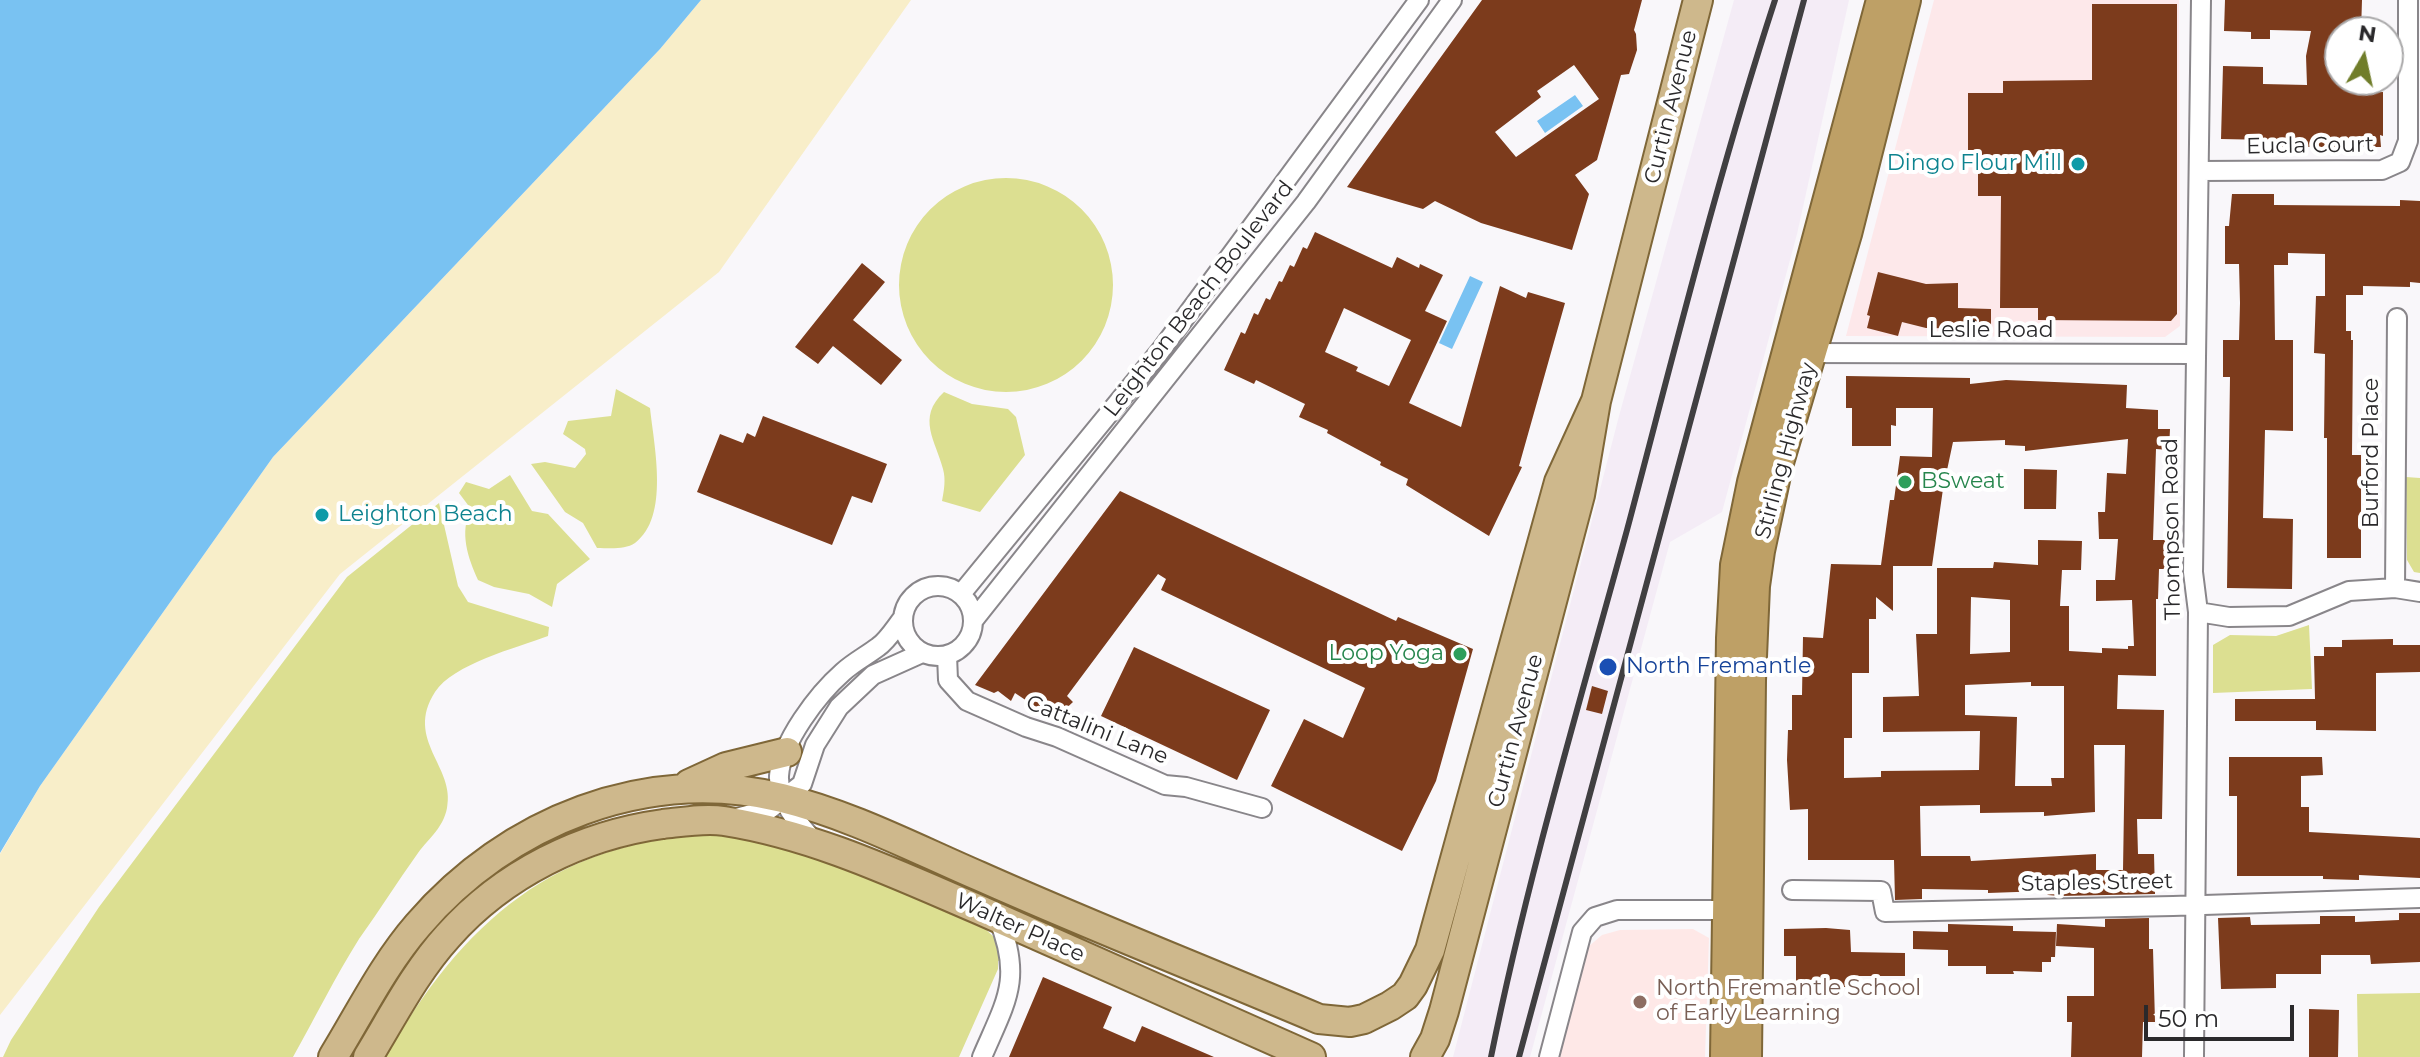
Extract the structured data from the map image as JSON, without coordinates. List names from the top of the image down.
{
  "streets": {
    "highway": ["Stirling Highway"],
    "main road": ["Curtin Avenue", "Walter Place"],
    "street": [
      "Eucla Court",
      "Leighton Beach Boulevard",
      "Leslie Road",
      "Burford Place",
      "Thompson Road",
      "Cattalini Lane",
      "Staples Street"
    ]
  },
  "crossings": [
    ["Curtin Avenue", "Walter Place"],
    ["Eucla Court", "Thompson Road"],
    ["Leighton Beach Boulevard", "Cattalini Lane"],
    ["Leslie Road", "Stirling Highway"],
    ["Leslie Road", "Thompson Road"],
    ["Thompson Road", "Staples Street"]
  ],
  "places": [
    "Dingo Flour Mill",
    "BSweat",
    "Leighton Beach",
    "Loop Yoga",
    "North Fremantle",
    "North Fremantle School of Early Learning"
  ],
  "scale_bar": "50 m",
  "north": "top"
}
